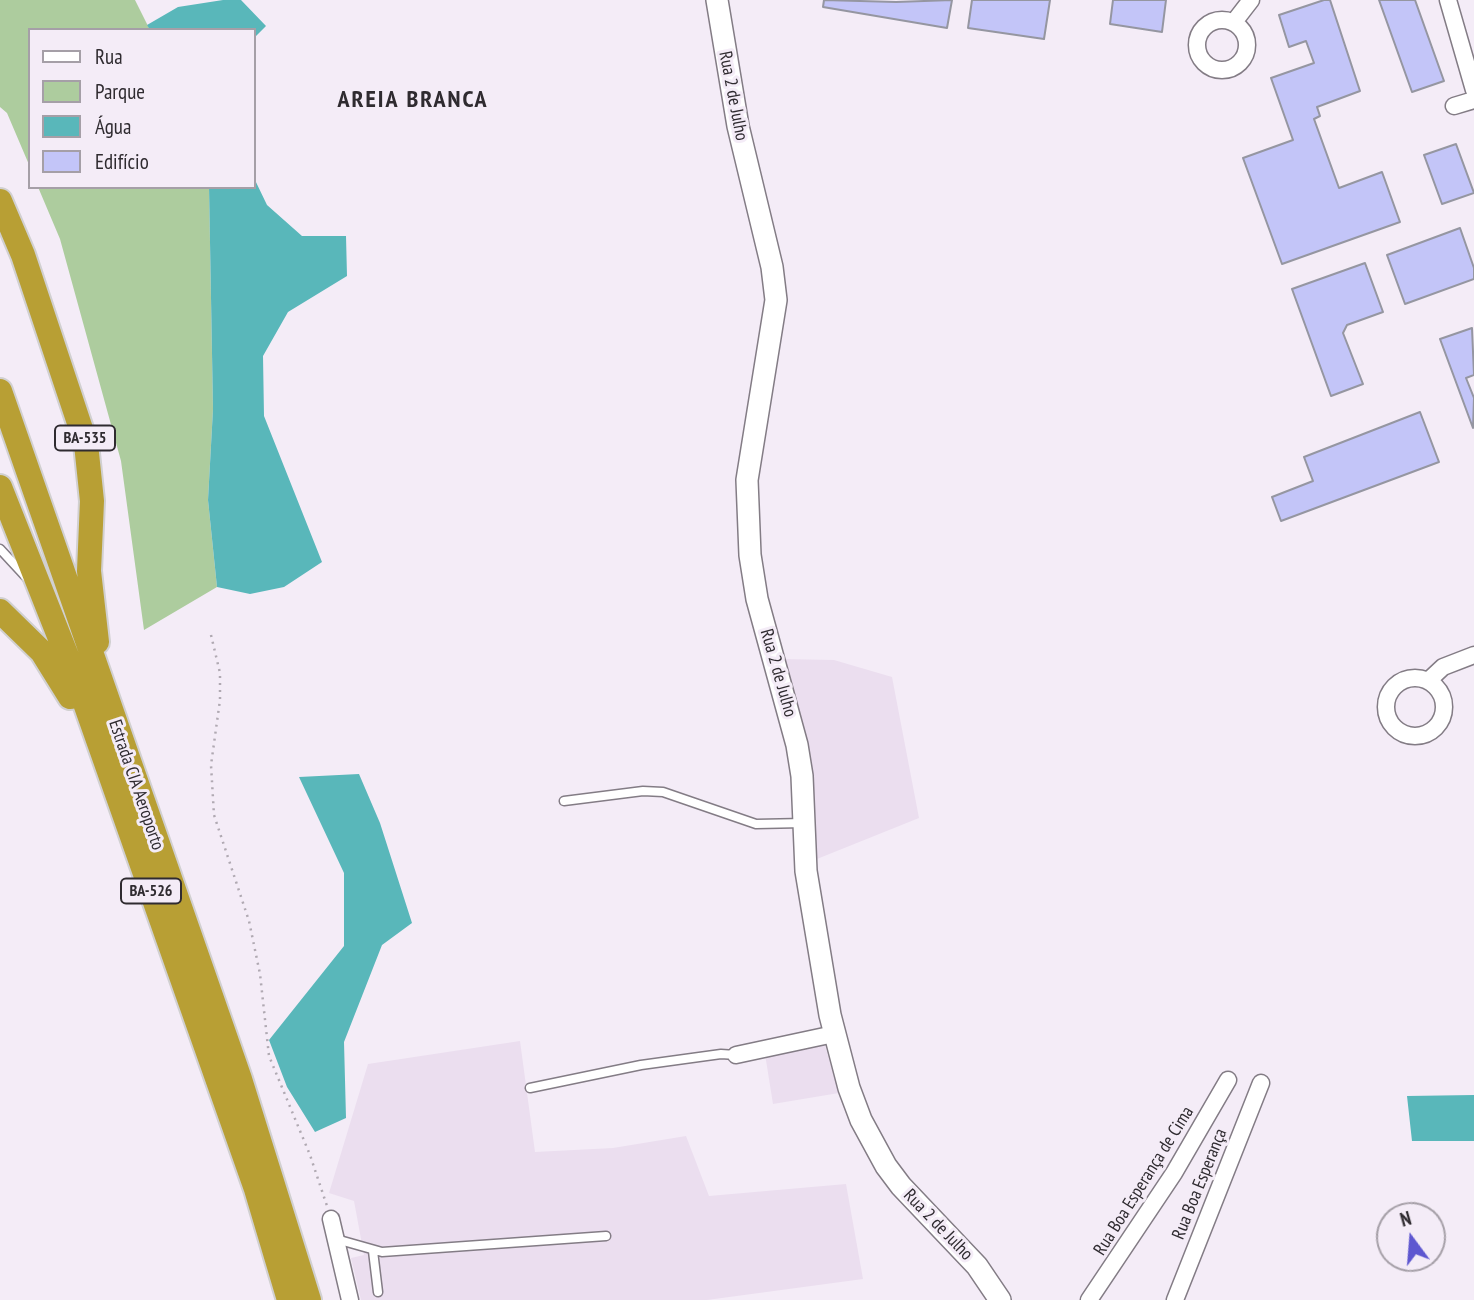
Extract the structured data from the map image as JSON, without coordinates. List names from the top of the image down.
{
  "streets": {
    "highway": ["BA-535", "Estrada CIA Aeroporto", "BA-526"],
    "main road": ["Rua 2 de Julho"],
    "street": ["Rua Boa Esperança de Cima", "Rua Boa Esperança"]
  },
  "crossings": [
    ["BA-535", "Estrada CIA Aeroporto"],
    ["Estrada CIA Aeroporto", "BA-526"]
  ],
  "districts": ["AREIA BRANCA"],
  "legend": [
    "Rua",
    "Parque",
    "Água",
    "Edifício"
  ],
  "north": "top"
}
